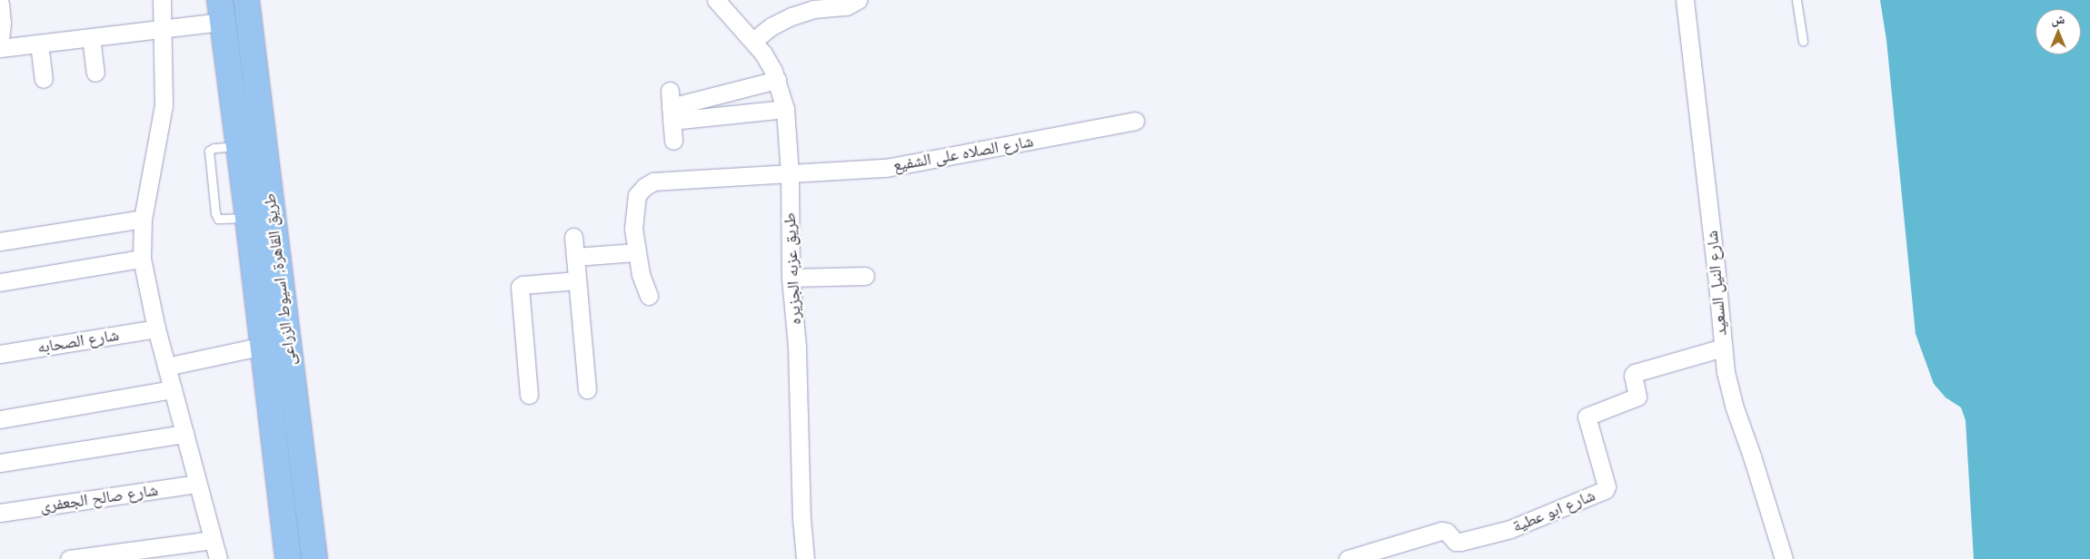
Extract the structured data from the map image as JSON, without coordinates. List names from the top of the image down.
{
  "streets": {
    "highway": ["طريق القاهرة, اسيوط الزراعى"],
    "street": [
      "شارع الصلاه على الشفيع",
      "طريق عزبه الجزيره",
      "شارع النيل السعيد",
      "شارع الصحابه",
      "شارع صالح الجعفرى",
      "شارع ابو عطية"
    ]
  },
  "crossings": [
    ["شارع الصلاه على الشفيع", "طريق عزبه الجزيره"],
    ["شارع النيل السعيد", "شارع ابو عطية"]
  ],
  "north": "top"
}
